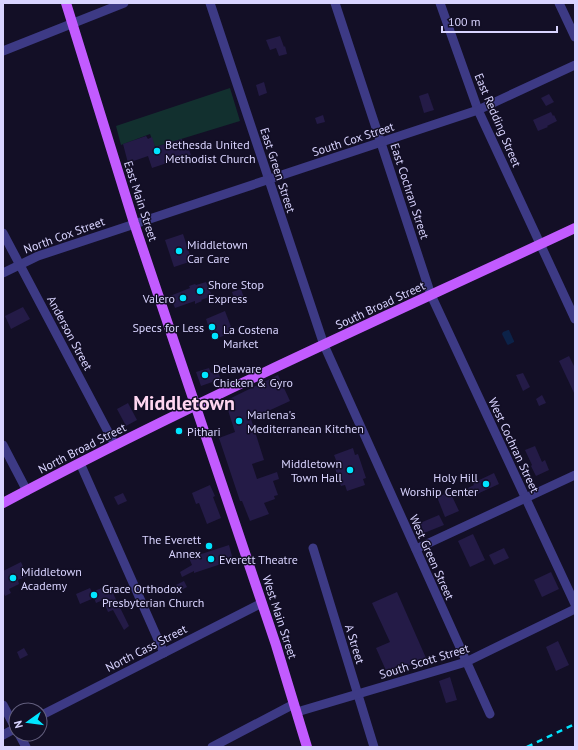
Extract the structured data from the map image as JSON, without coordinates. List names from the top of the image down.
{
  "streets": {
    "main road": [
      "East Main Street",
      "South Broad Street",
      "North Broad Street",
      "West Main Street"
    ],
    "street": [
      "East Redding Street",
      "South Cox Street",
      "East Green Street",
      "East Cochran Street",
      "North Cox Street",
      "Anderson Street",
      "West Cochran Street",
      "West Green Street",
      "A Street",
      "North Cass Street",
      "South Scott Street"
    ]
  },
  "crossings": [
    ["East Redding Street", "South Cox Street"],
    ["East Redding Street", "South Broad Street"],
    ["South Cox Street", "East Green Street"],
    ["South Cox Street", "East Cochran Street"],
    ["South Cox Street", "East Main Street"],
    ["South Cox Street", "North Cox Street"],
    ["East Green Street", "South Broad Street"],
    ["East Green Street", "West Green Street"],
    ["East Cochran Street", "South Broad Street"],
    ["East Cochran Street", "West Cochran Street"],
    ["East Main Street", "North Cox Street"],
    ["East Main Street", "South Broad Street"],
    ["East Main Street", "North Broad Street"],
    ["East Main Street", "West Main Street"],
    ["North Cox Street", "Anderson Street"],
    ["South Broad Street", "West Cochran Street"],
    ["South Broad Street", "North Broad Street"],
    ["South Broad Street", "West Green Street"],
    ["South Broad Street", "West Main Street"],
    ["Anderson Street", "North Broad Street"],
    ["North Broad Street", "West Main Street"],
    ["West Green Street", "South Scott Street"],
    ["West Main Street", "North Cass Street"],
    ["West Main Street", "South Scott Street"],
    ["A Street", "South Scott Street"]
  ],
  "districts": ["Middletown"],
  "places": [
    "Bethesda United Methodist Church",
    "Middletown Car Care",
    "Shore Stop Express",
    "Valero",
    "Specs for Less",
    "La Costena Market",
    "Delaware Chicken & Gyro",
    "Marlena's Mediterranean Kitchen",
    "Pithari",
    "Middletown Town Hall",
    "Holy Hill Worship Center",
    "The Everett Annex",
    "Everett Theatre",
    "Middletown Academy",
    "Grace Orthodox Presbyterian Church"
  ],
  "scale_bar": "100 m",
  "north": "left"
}
